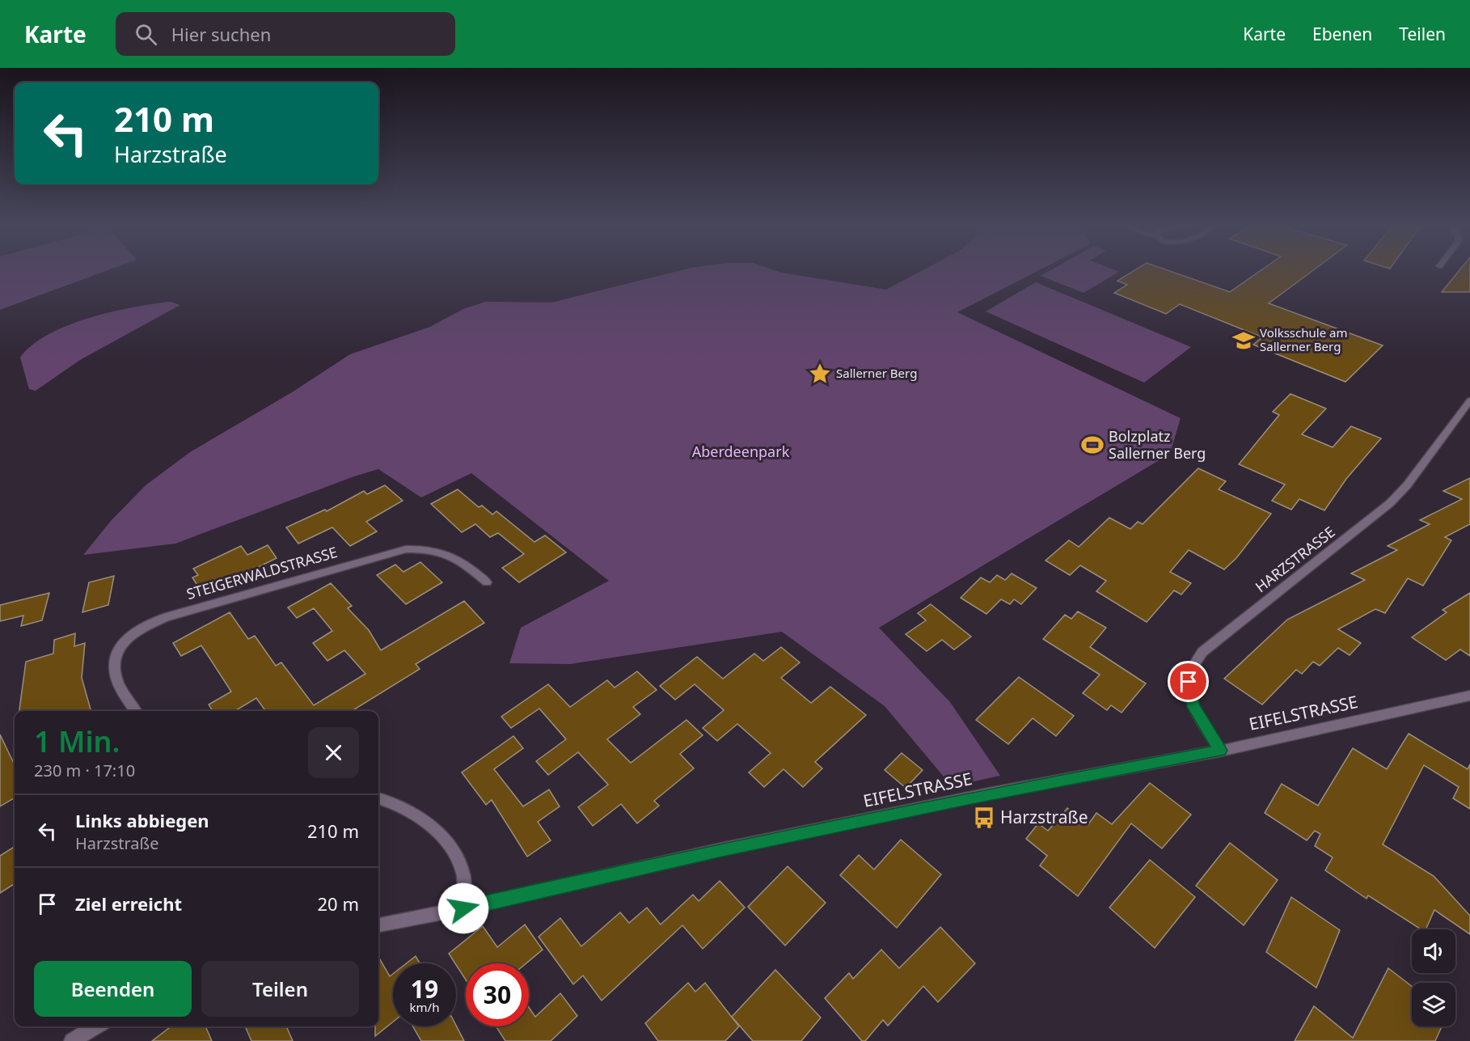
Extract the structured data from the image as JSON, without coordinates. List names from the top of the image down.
{
  "streets": {
    "street": ["HARZSTRASSE", "STEIGERWALDSTRASSE", "EIFELSTRASSE"]
  },
  "crossings": [
    ["HARZSTRASSE", "EIFELSTRASSE"]
  ],
  "parks": ["Aberdeenpark"],
  "places": {
    "school or university": ["Volksschule am Sallerner Berg"],
    "place": ["Sallerner Berg"],
    "sports": ["Bolzplatz Sallerner Berg"],
    "bus stop": ["Harzstraße"]
  },
  "page": {
    "header": "Karte",
    "search": "Hier suchen",
    "nav": ["Karte", "Ebenen", "Teilen"],
    "turn": ["210 m", "Harzstraße"],
    "heading": ["1 Min.", "230 m · 17:10"],
    "list": [
      {
        "name": "Links abbiegen",
        "note": "Harzstraße",
        "value": "210 m"
      },
      {
        "name": "Ziel erreicht",
        "value": "20 m"
      }
    ],
    "buttons": ["Beenden", "Teilen"],
    "speed": "19 km/h",
    "limit": "30"
  }
}
